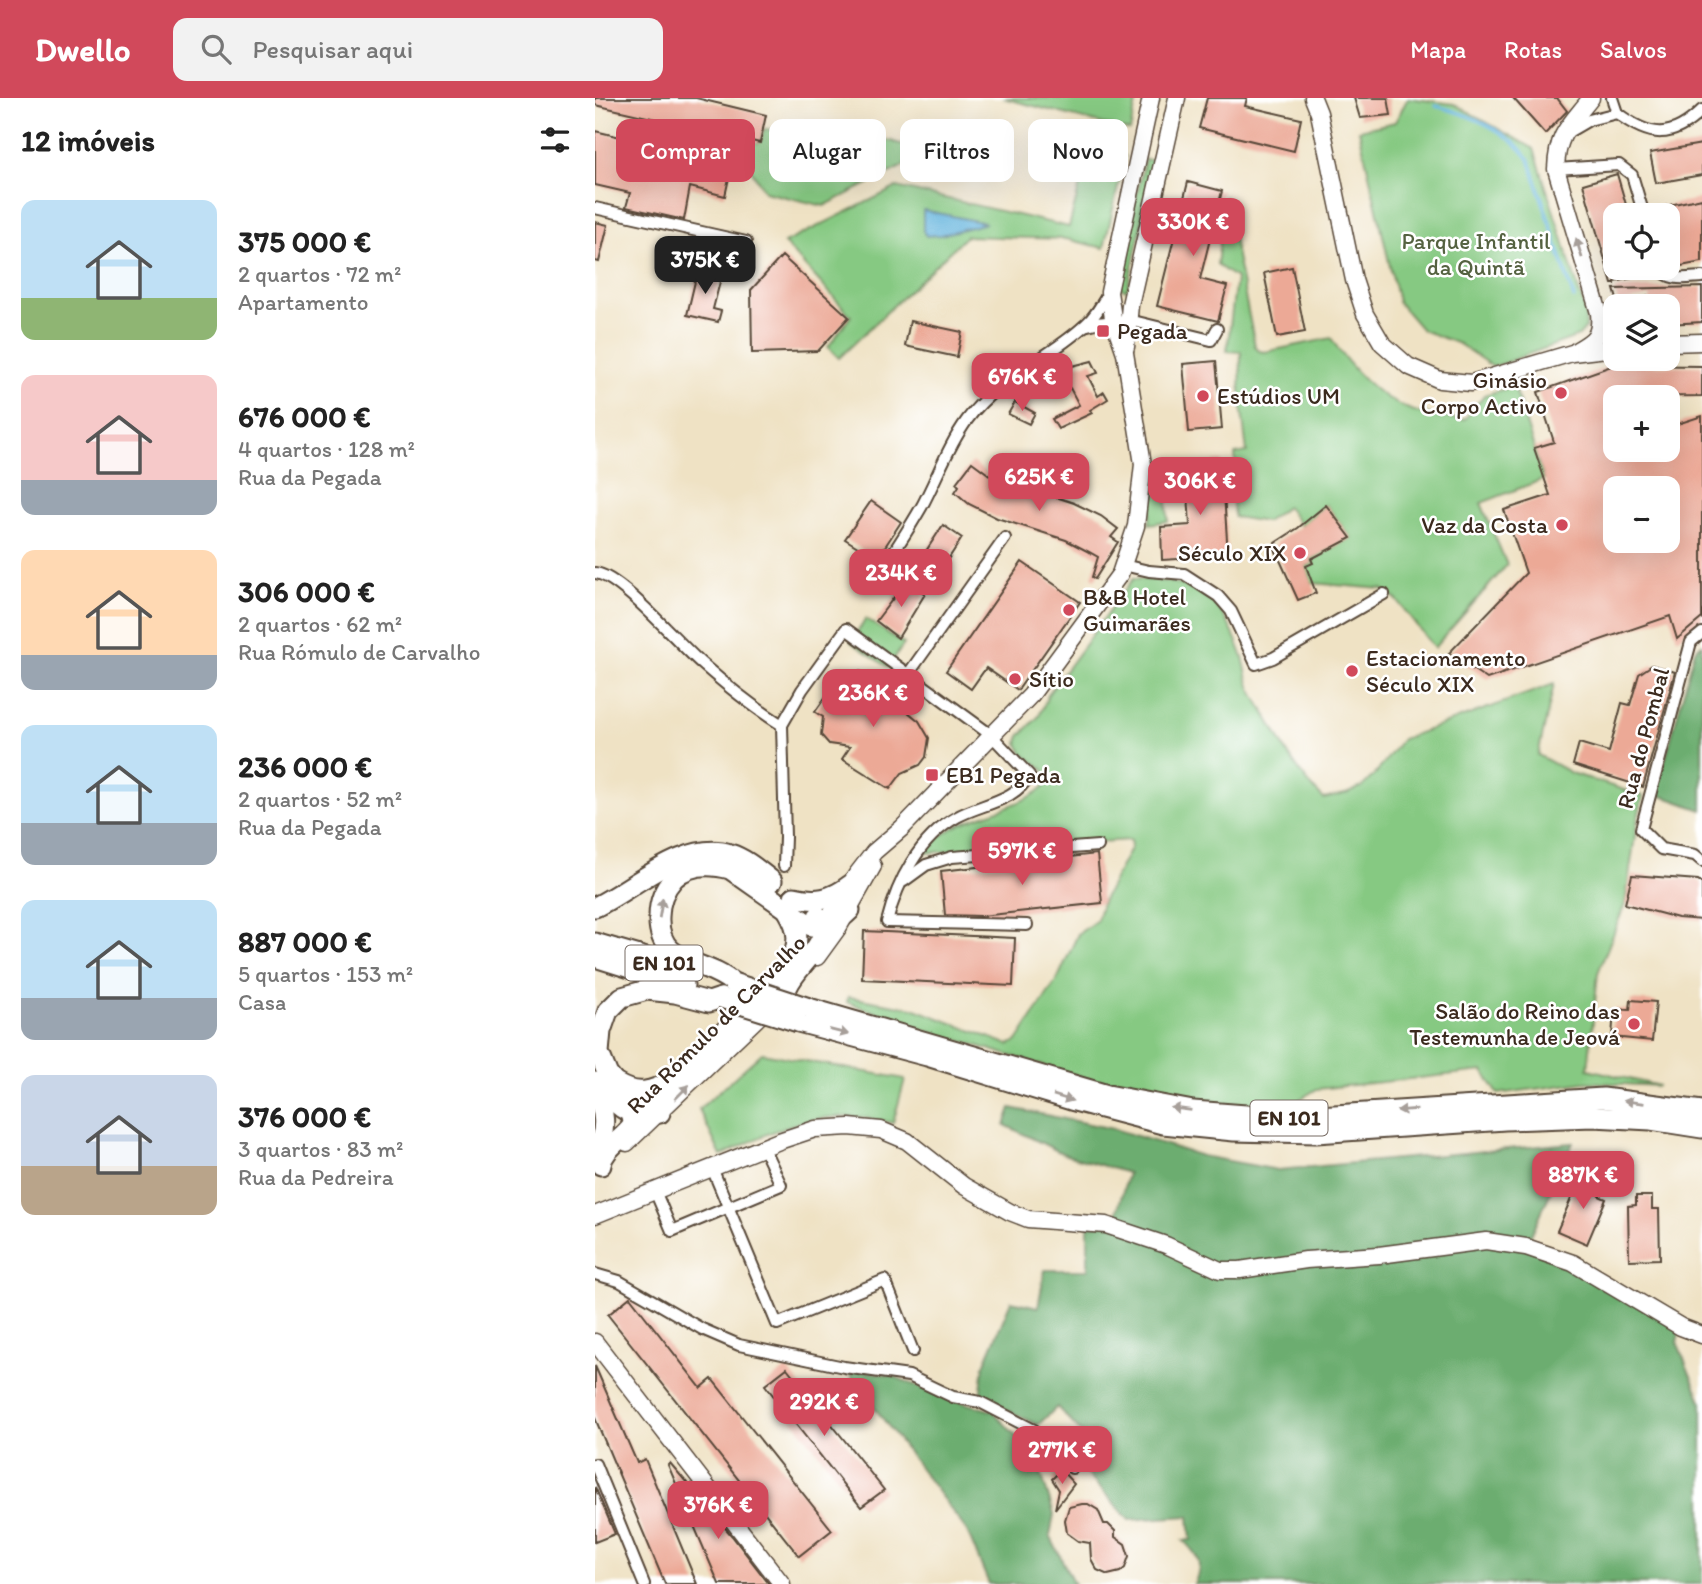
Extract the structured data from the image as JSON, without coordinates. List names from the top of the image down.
{
  "streets": {
    "highway": ["EN 101"],
    "street": ["Rua do Pombal", "Rua Rómulo de Carvalho"]
  },
  "parks": ["Parque Infantil da Quintã"],
  "places": {
    "transit": ["Pegada", "EB1 Pegada"],
    "other": [
      "Ginásio Corpo Activo",
      "Estúdios UM",
      "Vaz da Costa",
      "Século XIX",
      "B&B Hotel Guimarães",
      "Estacionamento Século XIX",
      "Sítio",
      "Salão do Reino das Testemunha de Jeová"
    ]
  },
  "page": {
    "header": "Dwello",
    "search": "Pesquisar aqui",
    "nav": ["Mapa", "Rotas", "Salvos"],
    "heading": "12 imóveis",
    "chip": [
      "Comprar",
      "Alugar",
      "Filtros",
      "Novo"
    ],
    "list": [
      {
        "name": "375 000 €",
        "note": "2 quartos · 72 m² · Apartamento"
      },
      {
        "name": "676 000 €",
        "note": "4 quartos · 128 m² · Rua da Pegada"
      },
      {
        "name": "306 000 €",
        "note": "2 quartos · 62 m² · Rua Rómulo de Carvalho"
      },
      {
        "name": "236 000 €",
        "note": "2 quartos · 52 m² · Rua da Pegada"
      },
      {
        "name": "887 000 €",
        "note": "5 quartos · 153 m² · Casa"
      },
      {
        "name": "376 000 €",
        "note": "3 quartos · 83 m² · Rua da Pedreira"
      }
    ],
    "price": [
      "330K €",
      "375K €",
      "676K €",
      "625K €",
      "306K €",
      "234K €",
      "236K €",
      "597K €",
      "887K €",
      "292K €",
      "277K €",
      "376K €"
    ],
    "map_buttons": ["+", "−"]
  }
}
